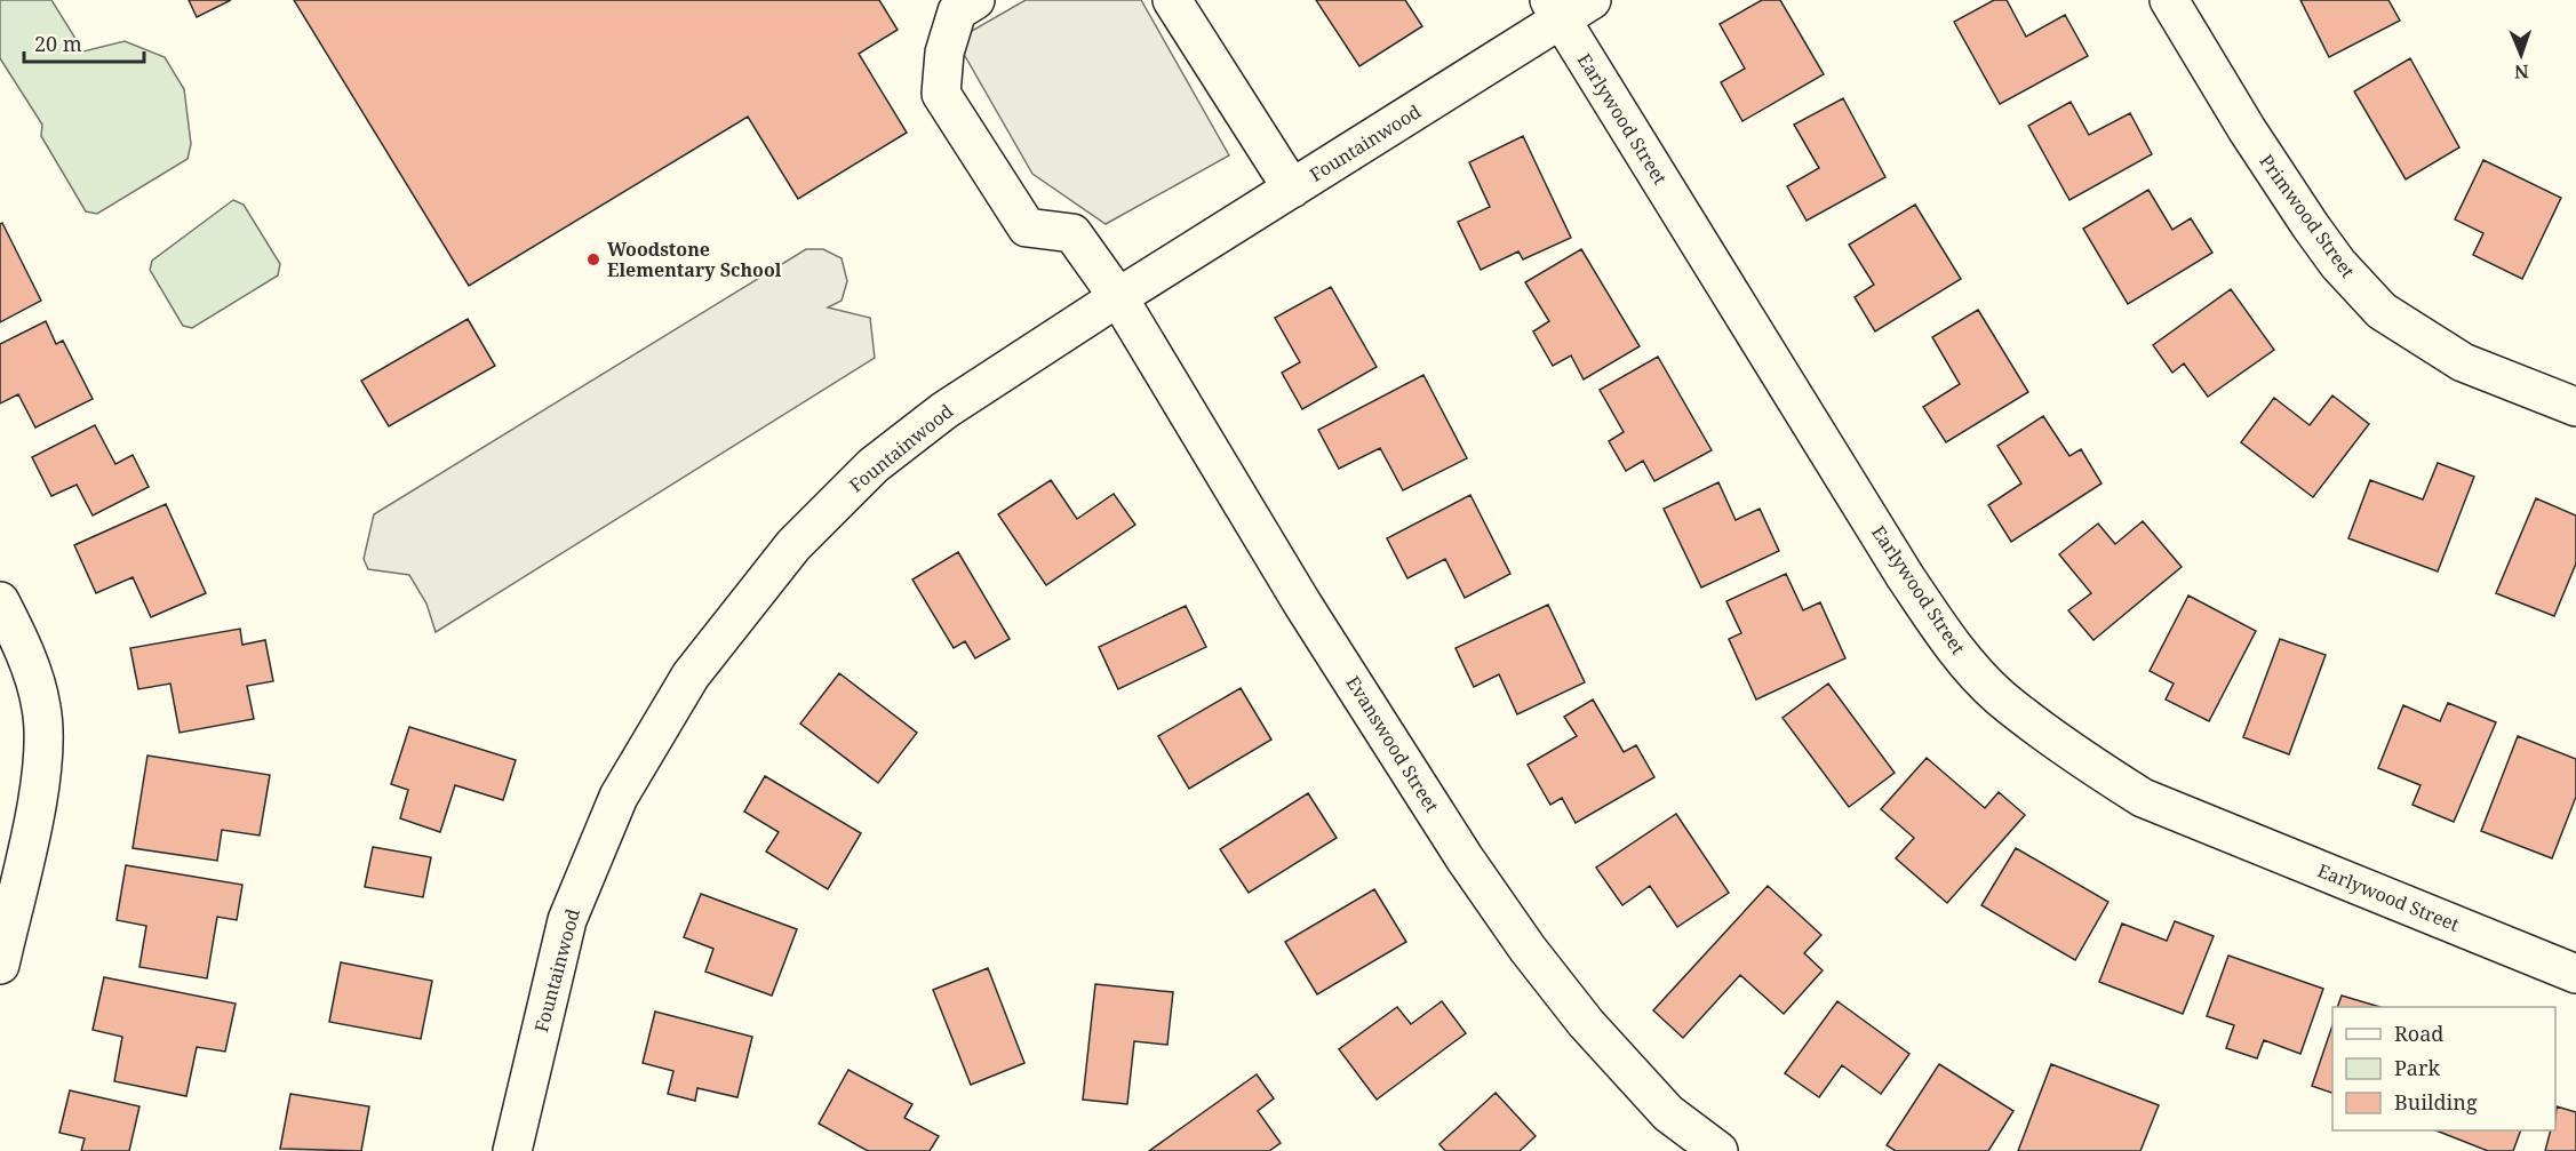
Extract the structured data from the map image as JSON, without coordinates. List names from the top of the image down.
{
  "streets": {
    "street": [
      "Earlywood Street",
      "Fountainwood",
      "Primwood Street",
      "Evanswood Street"
    ]
  },
  "crossings": [
    ["Earlywood Street", "Fountainwood"],
    ["Fountainwood", "Evanswood Street"]
  ],
  "places": ["Woodstone Elementary School"],
  "legend": ["Road", "Park", "Building"],
  "scale_bar": "20 m",
  "north": "bottom"
}
